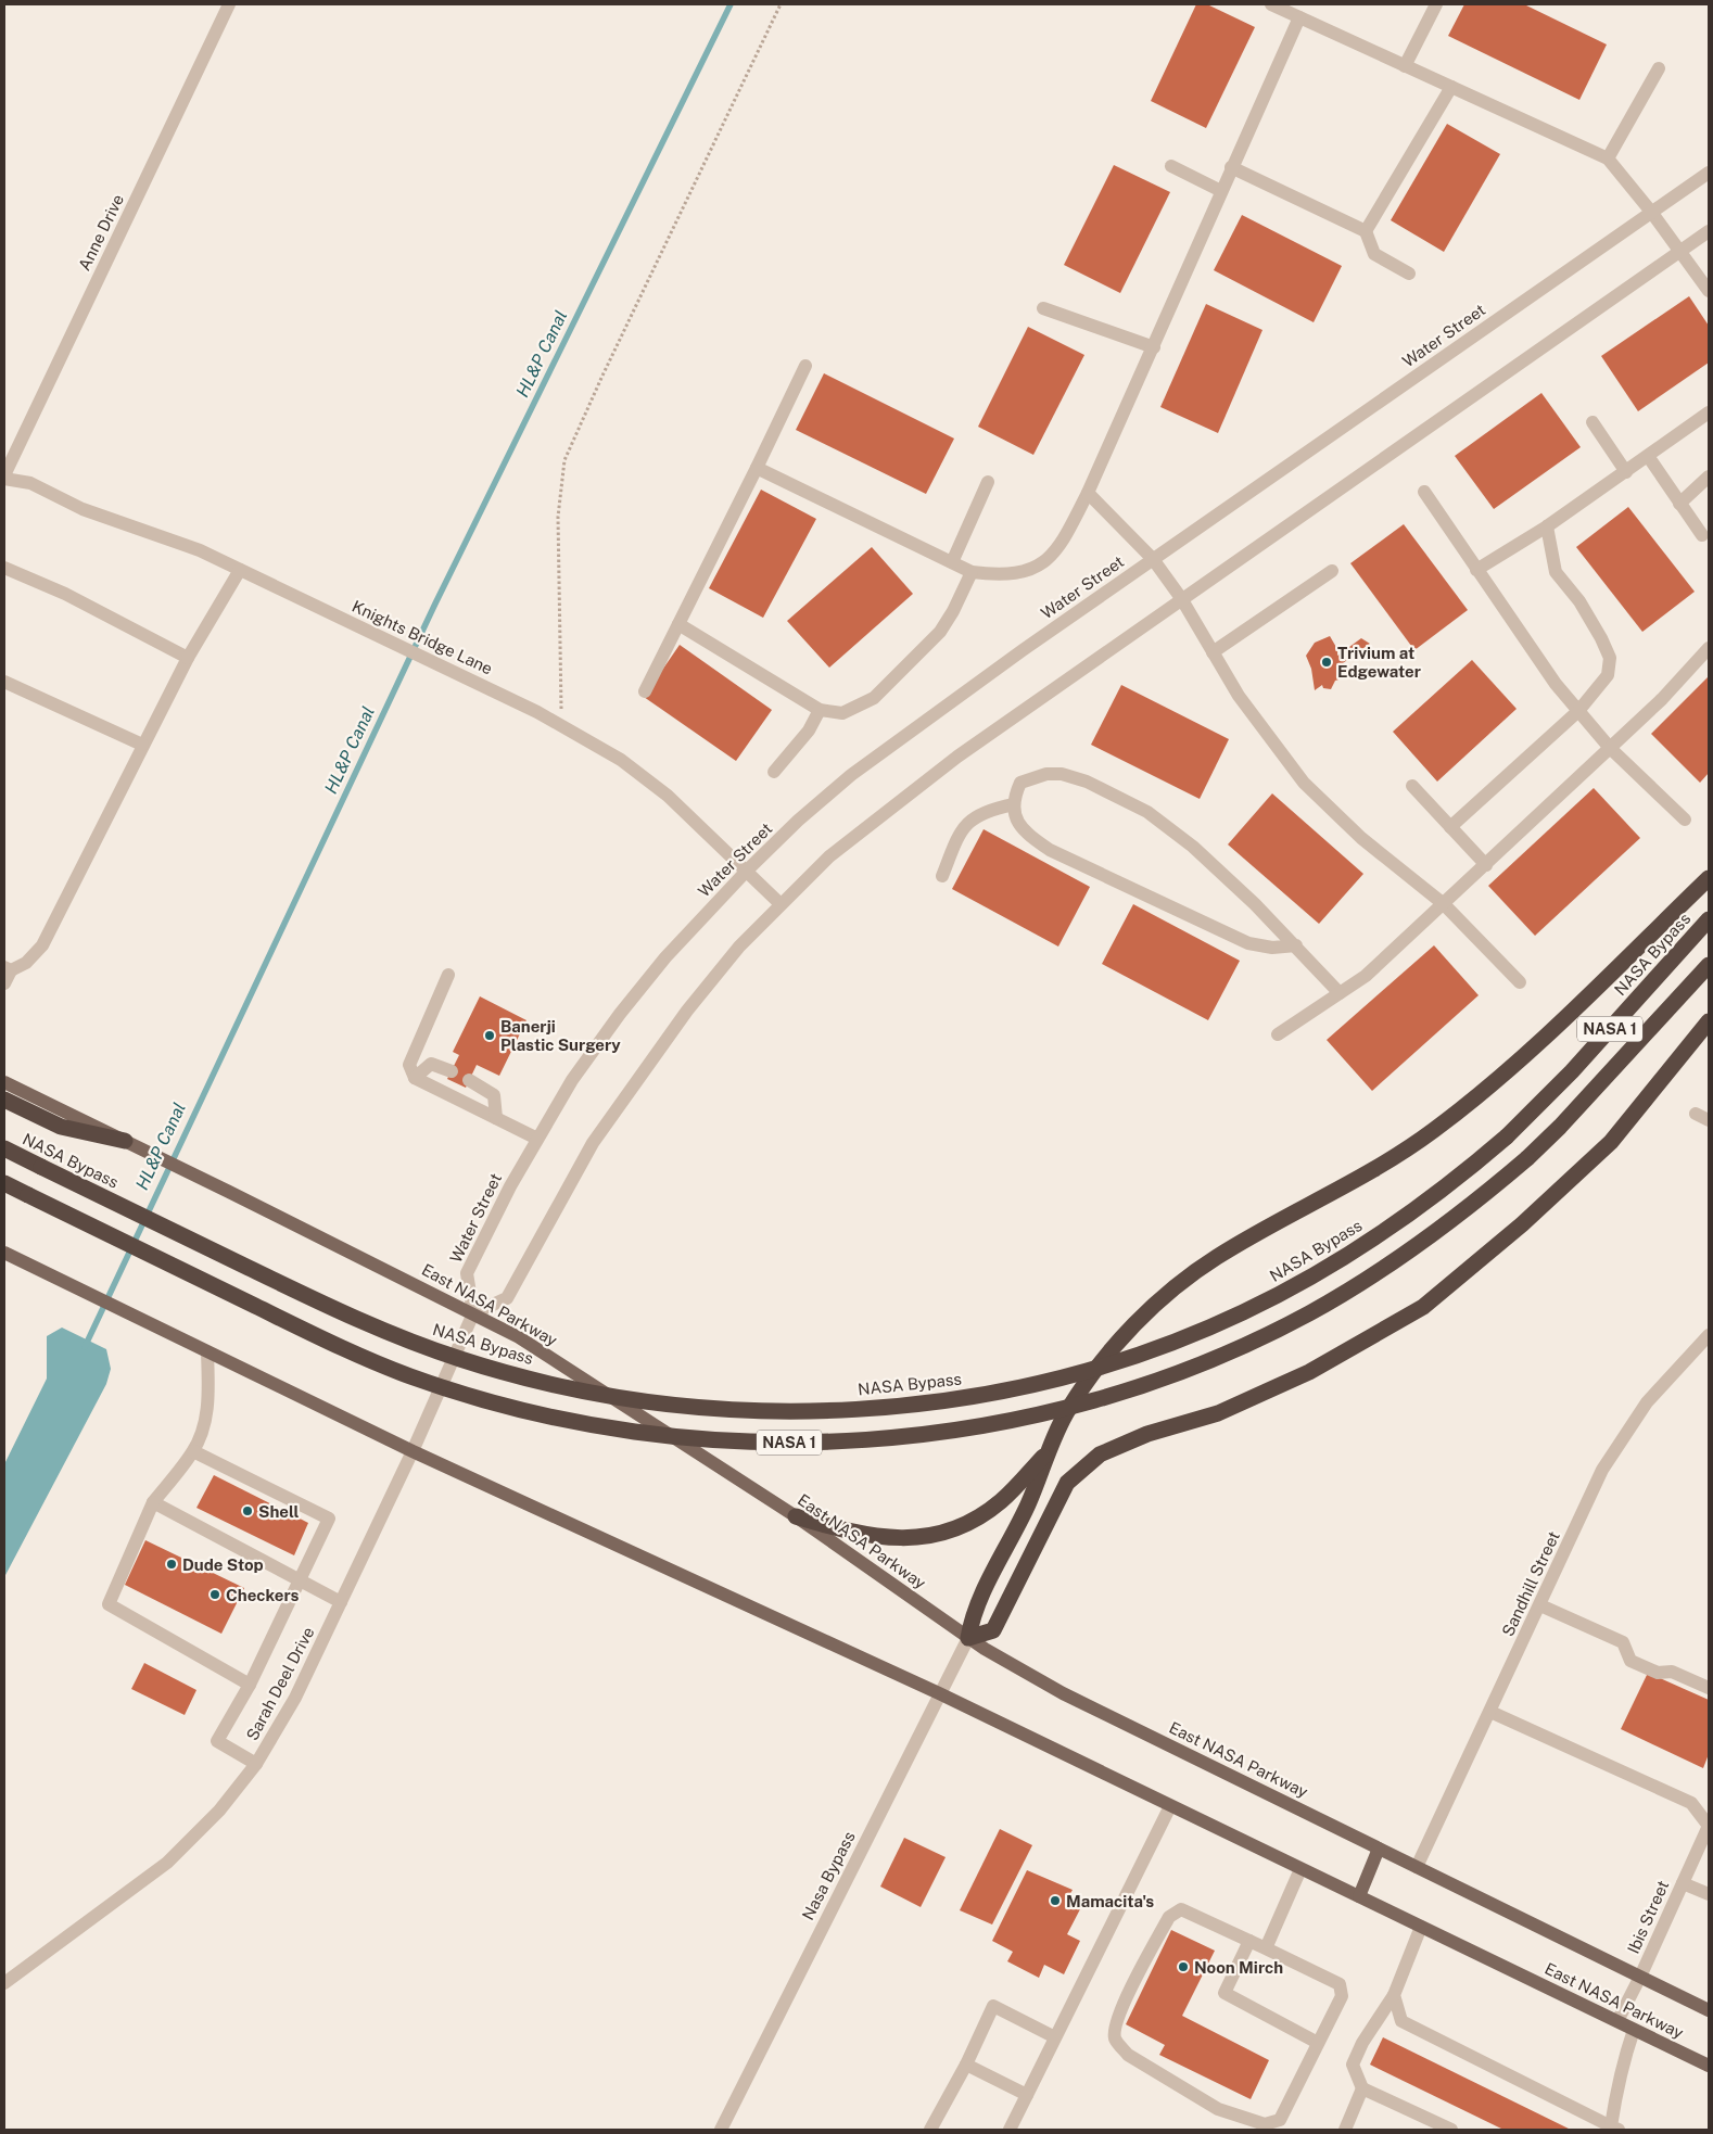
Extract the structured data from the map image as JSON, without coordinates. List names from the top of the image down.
{
  "streets": {
    "highway": ["NASA Bypass", "NASA 1"],
    "main road": ["East NASA Parkway"],
    "street": [
      "Anne Drive",
      "Water Street",
      "Knights Bridge Lane",
      "Sandhill Street",
      "Sarah Deel Drive",
      "Nasa Bypass",
      "Ibis Street"
    ]
  },
  "crossings": [
    ["Anne Drive", "Knights Bridge Lane"],
    ["Water Street", "Knights Bridge Lane"],
    ["Water Street", "East NASA Parkway"],
    ["Water Street", "Sarah Deel Drive"],
    ["East NASA Parkway", "Sandhill Street"],
    ["East NASA Parkway", "Sarah Deel Drive"],
    ["East NASA Parkway", "Nasa Bypass"],
    ["East NASA Parkway", "Ibis Street"]
  ],
  "water": ["HL&P Canal"],
  "places": [
    "Trivium at Edgewater",
    "Banerji Plastic Surgery",
    "Shell",
    "Dude Stop",
    "Checkers",
    "Mamacita's",
    "Noon Mirch"
  ]
}
